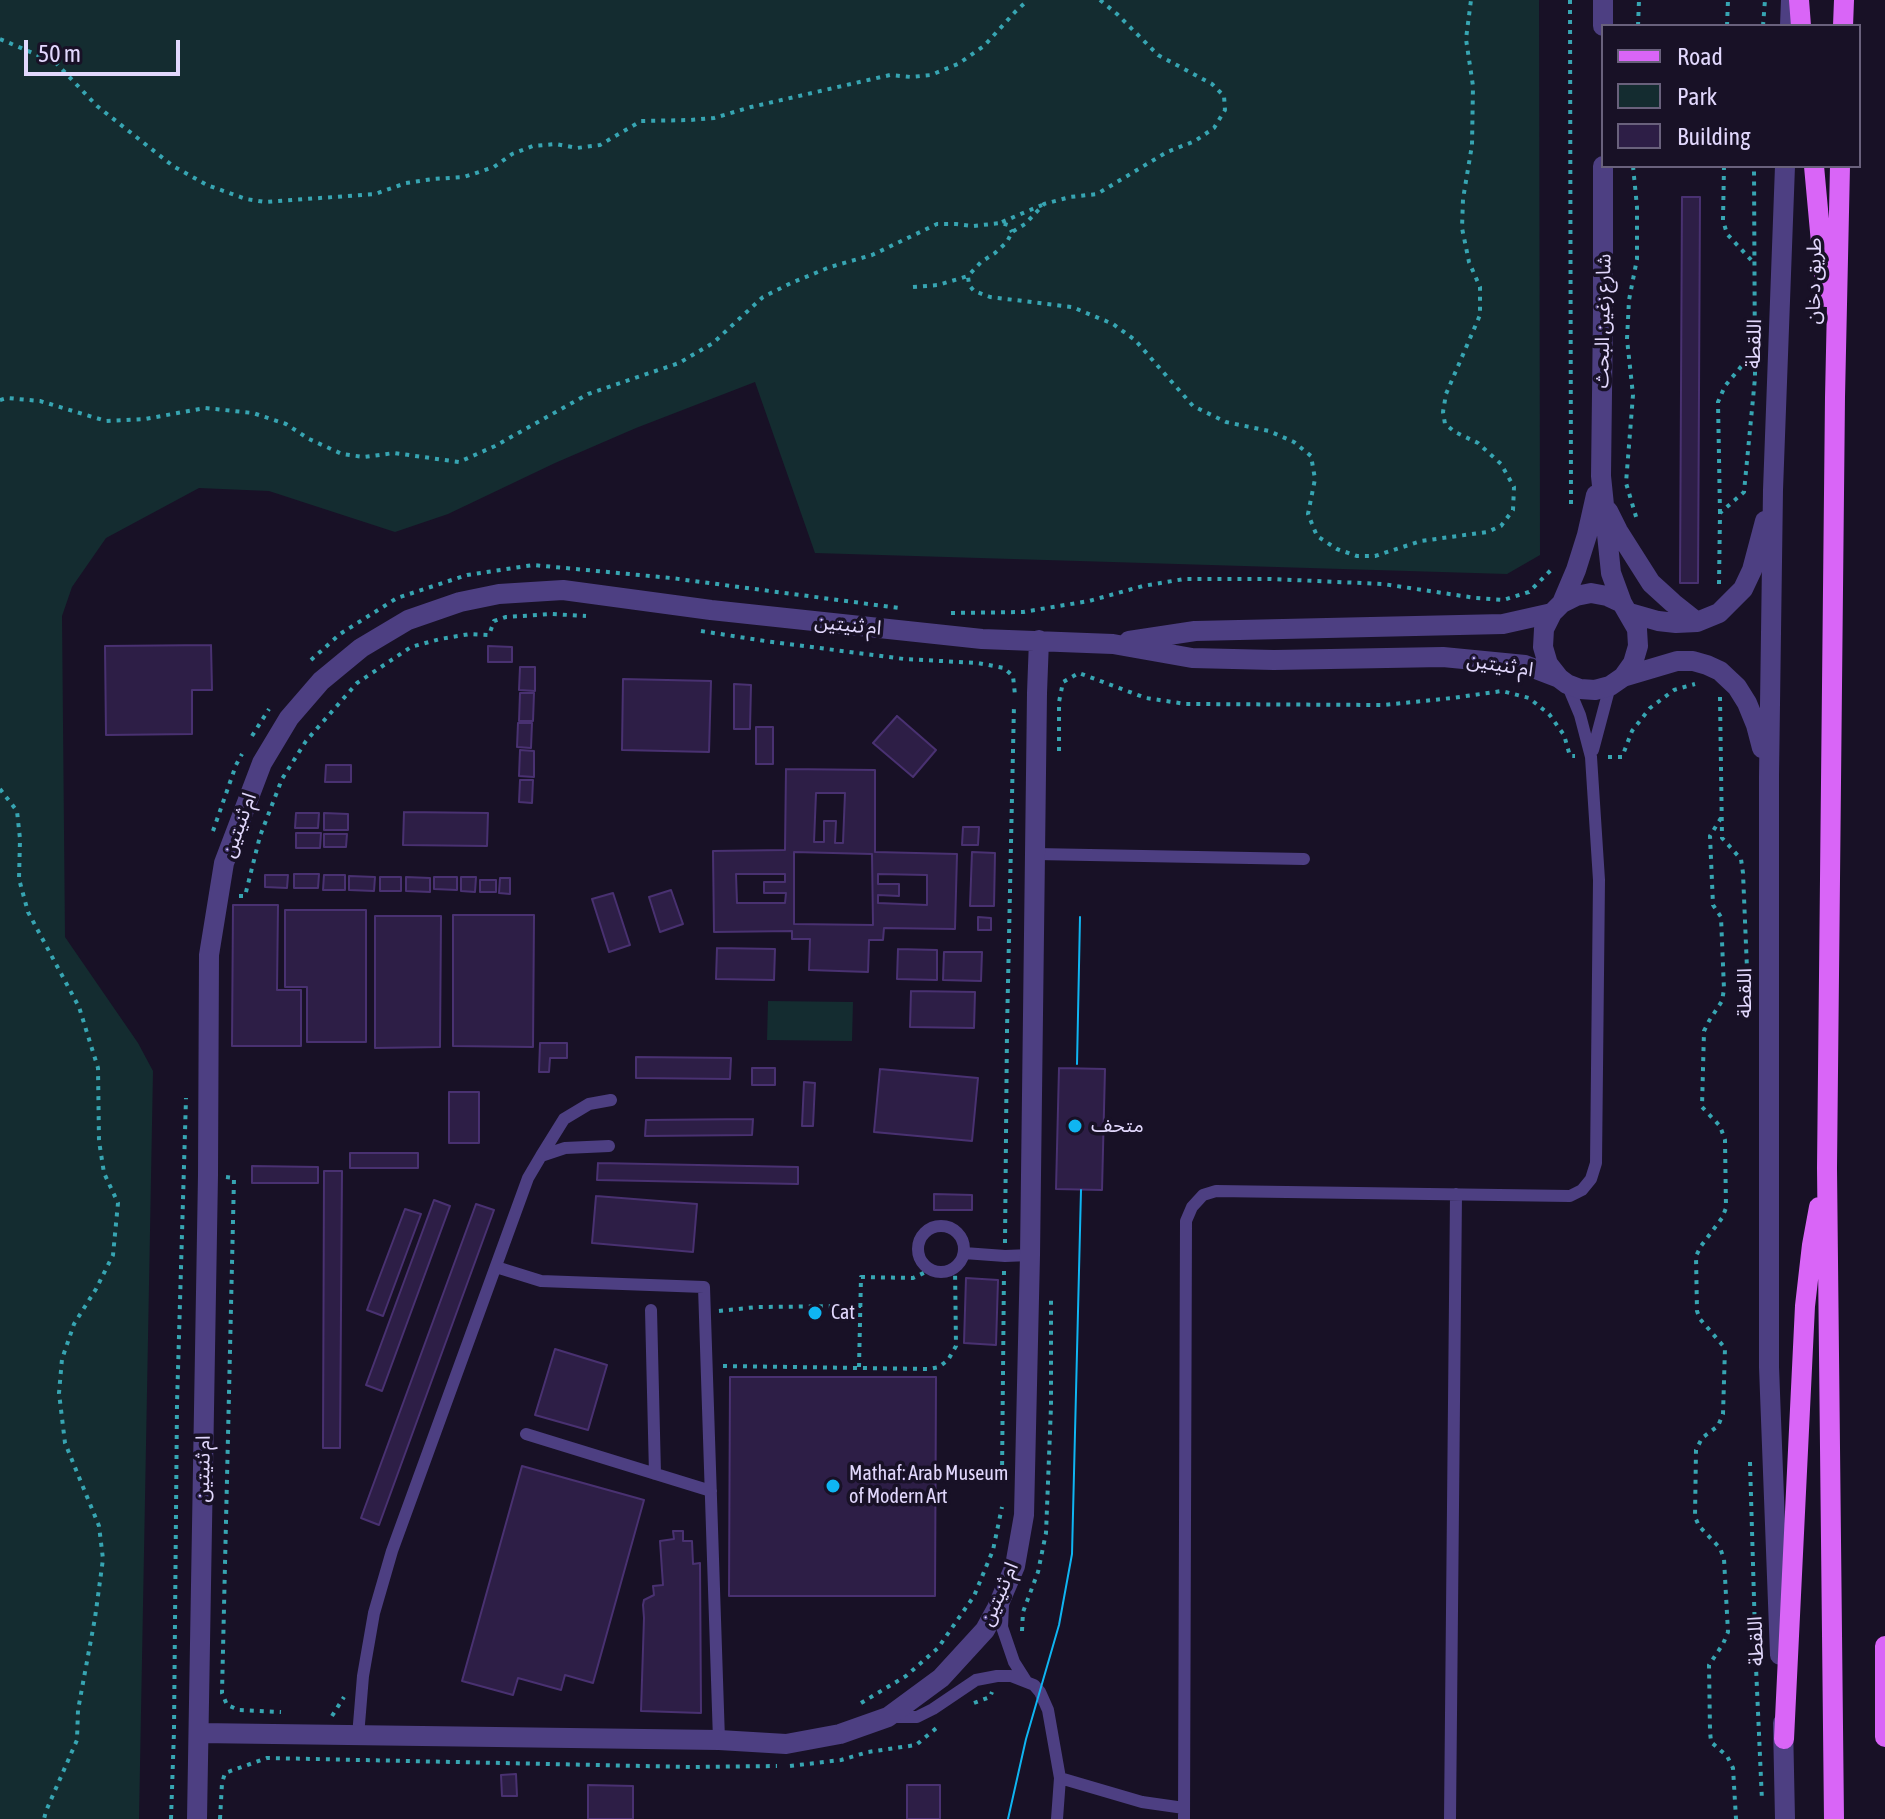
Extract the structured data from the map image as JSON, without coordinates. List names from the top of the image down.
{
  "streets": {
    "main road": ["طريق دخان"],
    "street": ["شارع زغين البحث", "اللقطة", "ام ثنيتين"]
  },
  "crossings": [
    ["شارع زغين البحث", "ام ثنيتين"]
  ],
  "places": ["متحف", "Cat", "Mathaf: Arab Museum of Modern Art"],
  "legend": ["Road", "Park", "Building"],
  "scale_bar": "50 m"
}
